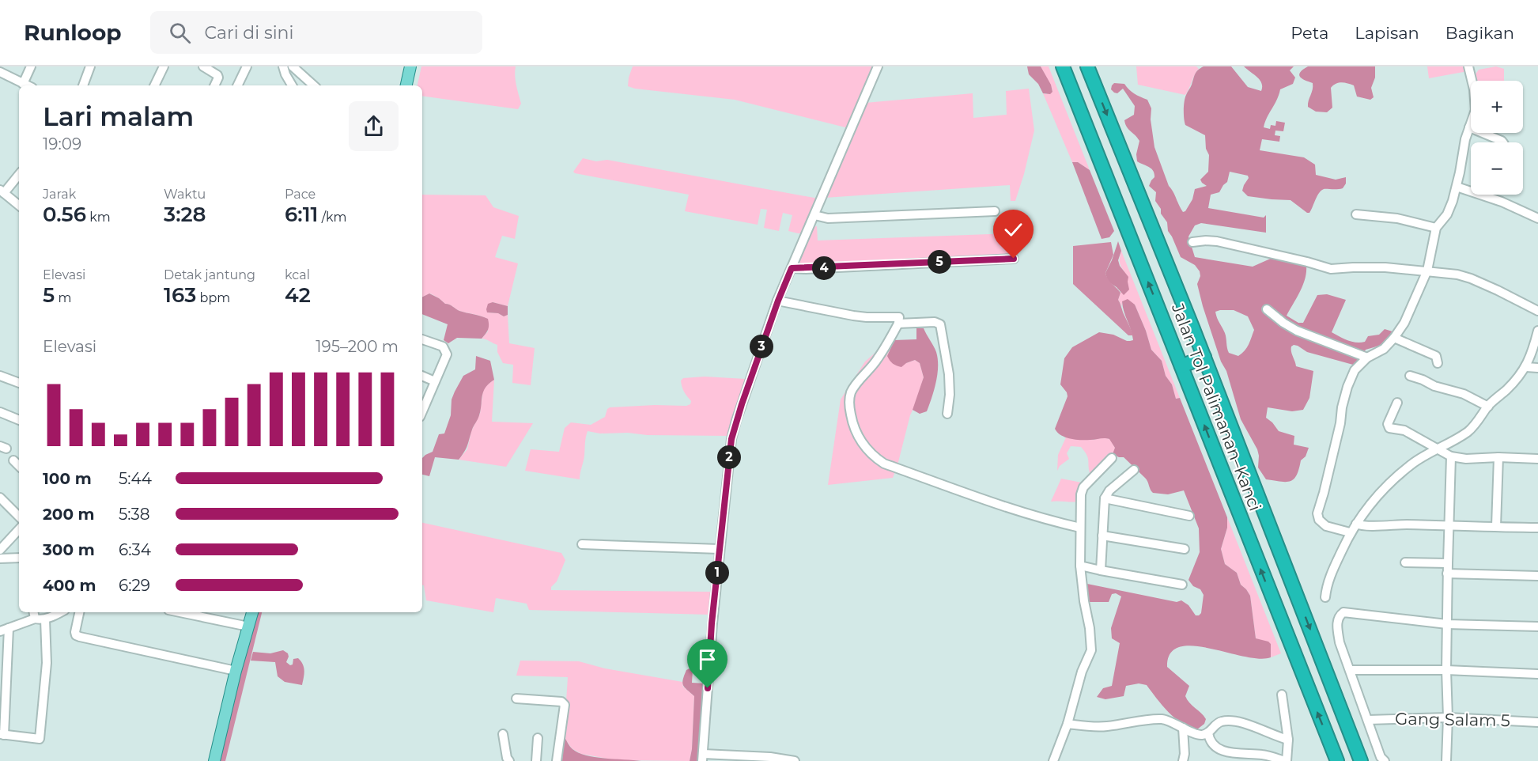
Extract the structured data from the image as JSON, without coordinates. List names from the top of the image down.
{
  "streets": {
    "highway": ["Jalan Tol Palimanan–Kanci"],
    "street": ["Gang Salam 5"]
  },
  "page": {
    "header": "Runloop",
    "search": "Cari di sini",
    "nav": ["Peta", "Lapisan", "Bagikan"],
    "map_buttons": ["+", "−"],
    "heading": ["Lari malam", "19:09"],
    "stats": [
      ["Jarak", "0.56 km"],
      ["Waktu", "3:28"],
      ["Pace", "6:11 /km"],
      ["Elevasi", "5 m"],
      ["Detak jantung", "163 bpm"],
      ["kcal", "42"]
    ],
    "pins": [
      "5",
      "4",
      "3",
      "2",
      "1"
    ],
    "chart": ["Elevasi", "195–200 m"],
    "list": [
      {
        "name": "100 m",
        "note": "5:44"
      },
      {
        "name": "200 m",
        "note": "5:38"
      },
      {
        "name": "300 m",
        "note": "6:34"
      },
      {
        "name": "400 m",
        "note": "6:29"
      }
    ]
  }
}
